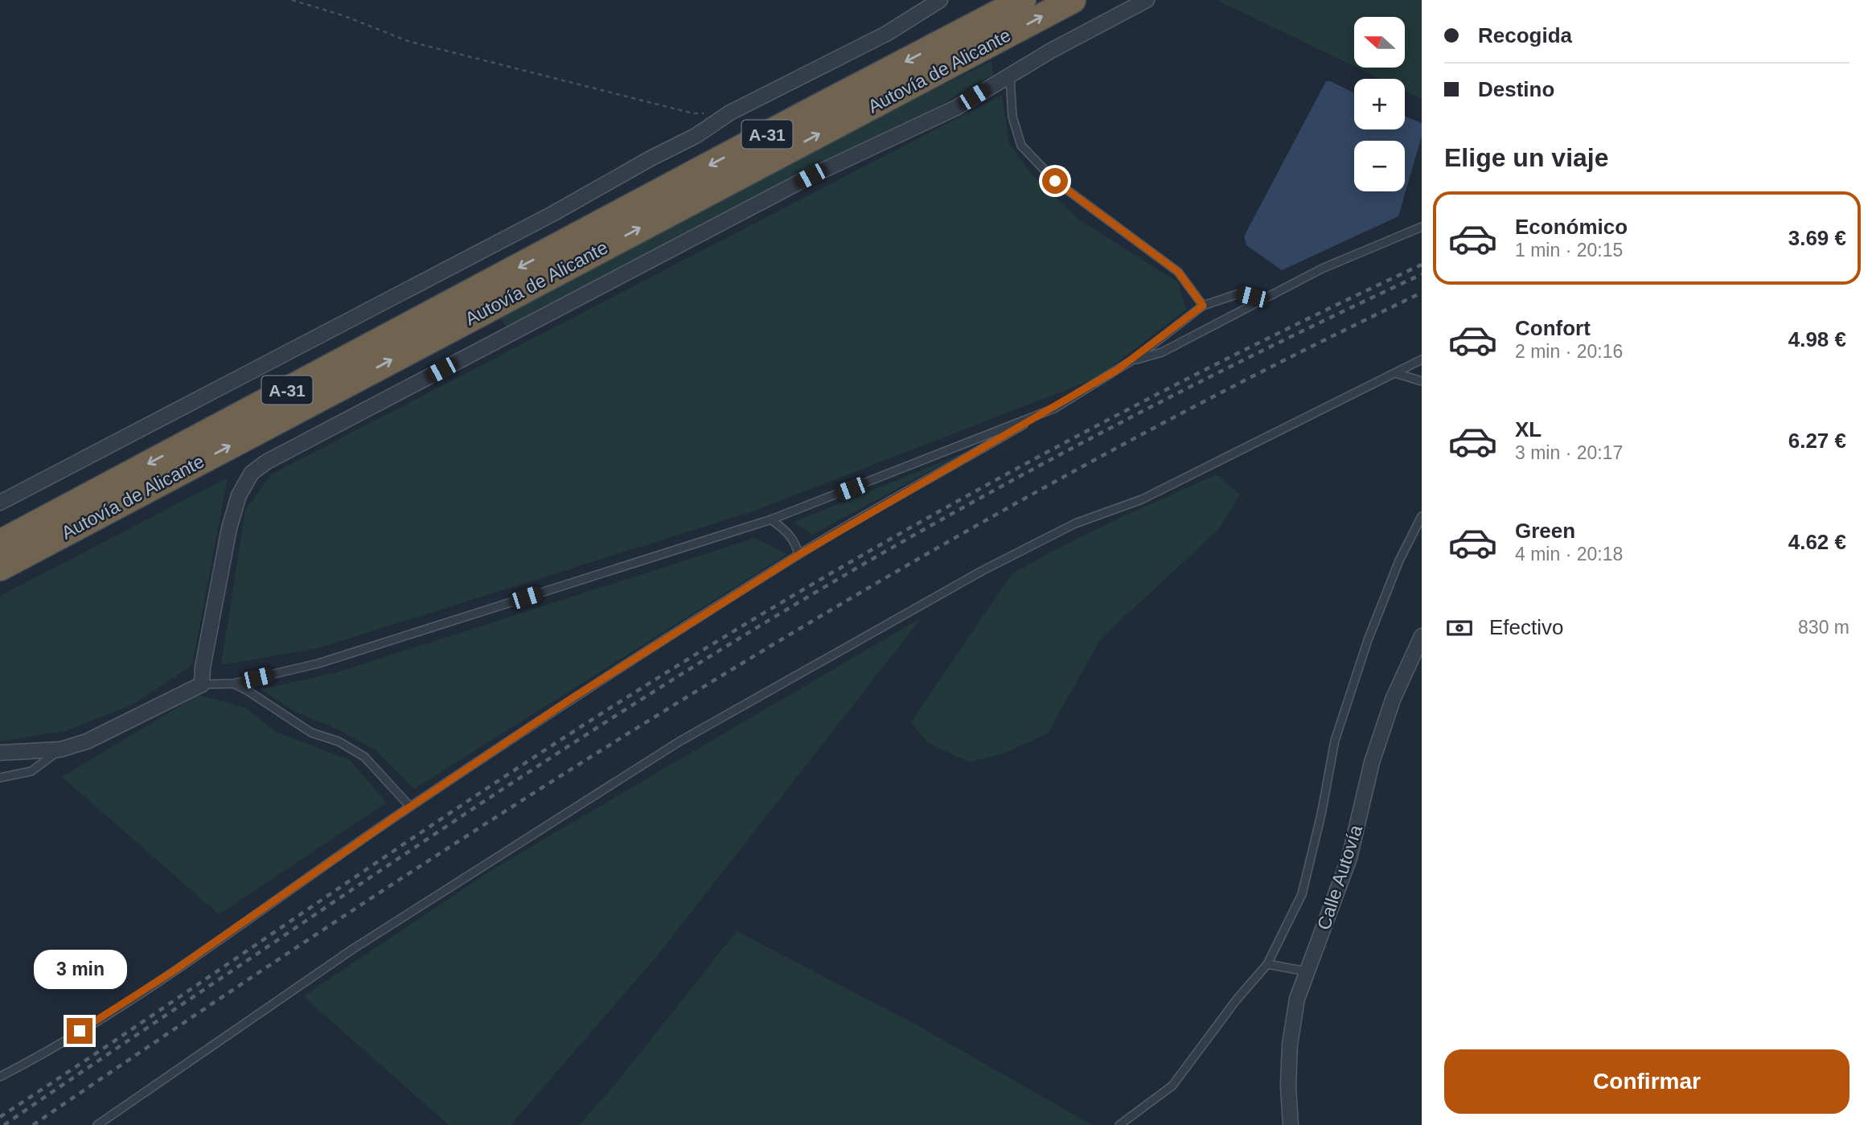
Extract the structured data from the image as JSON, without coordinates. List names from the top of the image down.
{
  "streets": {
    "highway": ["Autovía de Alicante", "A-31"],
    "street": ["Calle Autovía"]
  },
  "north": "left",
  "page": {
    "banner": ["Recogida", "Destino"],
    "map_buttons": ["+", "−"],
    "heading": "Elige un viaje",
    "list": [
      {
        "name": "Económico",
        "note": "1 min · 20:15",
        "value": "3.69 €"
      },
      {
        "name": "Confort",
        "note": "2 min · 20:16",
        "value": "4.98 €"
      },
      {
        "name": "XL",
        "note": "3 min · 20:17",
        "value": "6.27 €"
      },
      {
        "name": "Green",
        "note": "4 min · 20:18",
        "value": "4.62 €"
      }
    ],
    "pay": ["Efectivo", "830 m"],
    "bubble": "3 min",
    "buttons": "Confirmar"
  }
}
